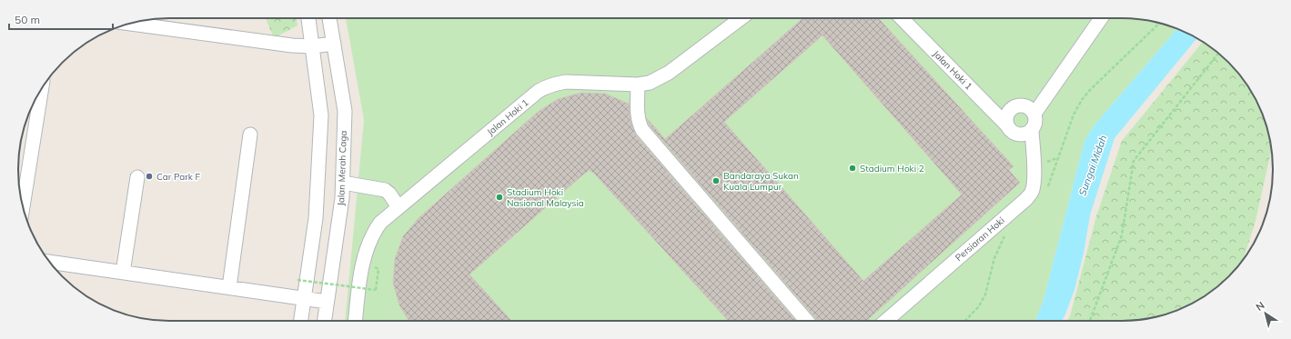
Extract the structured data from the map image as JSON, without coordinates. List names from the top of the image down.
{
  "streets": {
    "street": ["Jalan Hoki 1", "Jalan Merah Caga", "Persiaran Hoki"]
  },
  "crossings": [
    ["Jalan Hoki 1", "Persiaran Hoki"]
  ],
  "water": ["Sungai Midah"],
  "places": [
    "Stadium Hoki 2",
    "Car Park F",
    "Bandaraya Sukan Kuala Lumpur",
    "Stadium Hoki Nasional Malaysia"
  ],
  "scale_bar": "50 m",
  "north": "top left"
}
